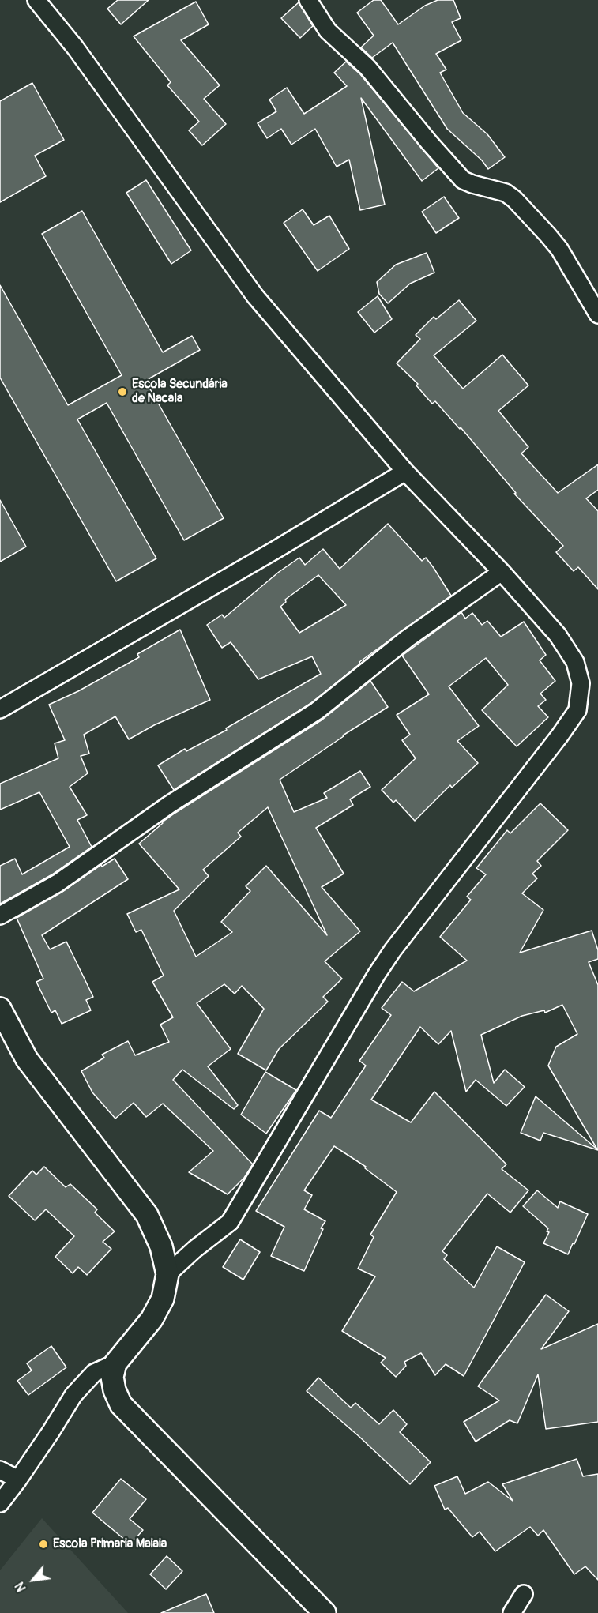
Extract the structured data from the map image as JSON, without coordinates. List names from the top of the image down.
{
  "places": ["Escola Secundária de Nacala", "Escola Primaria Maiaia"],
  "north": "bottom left"
}
